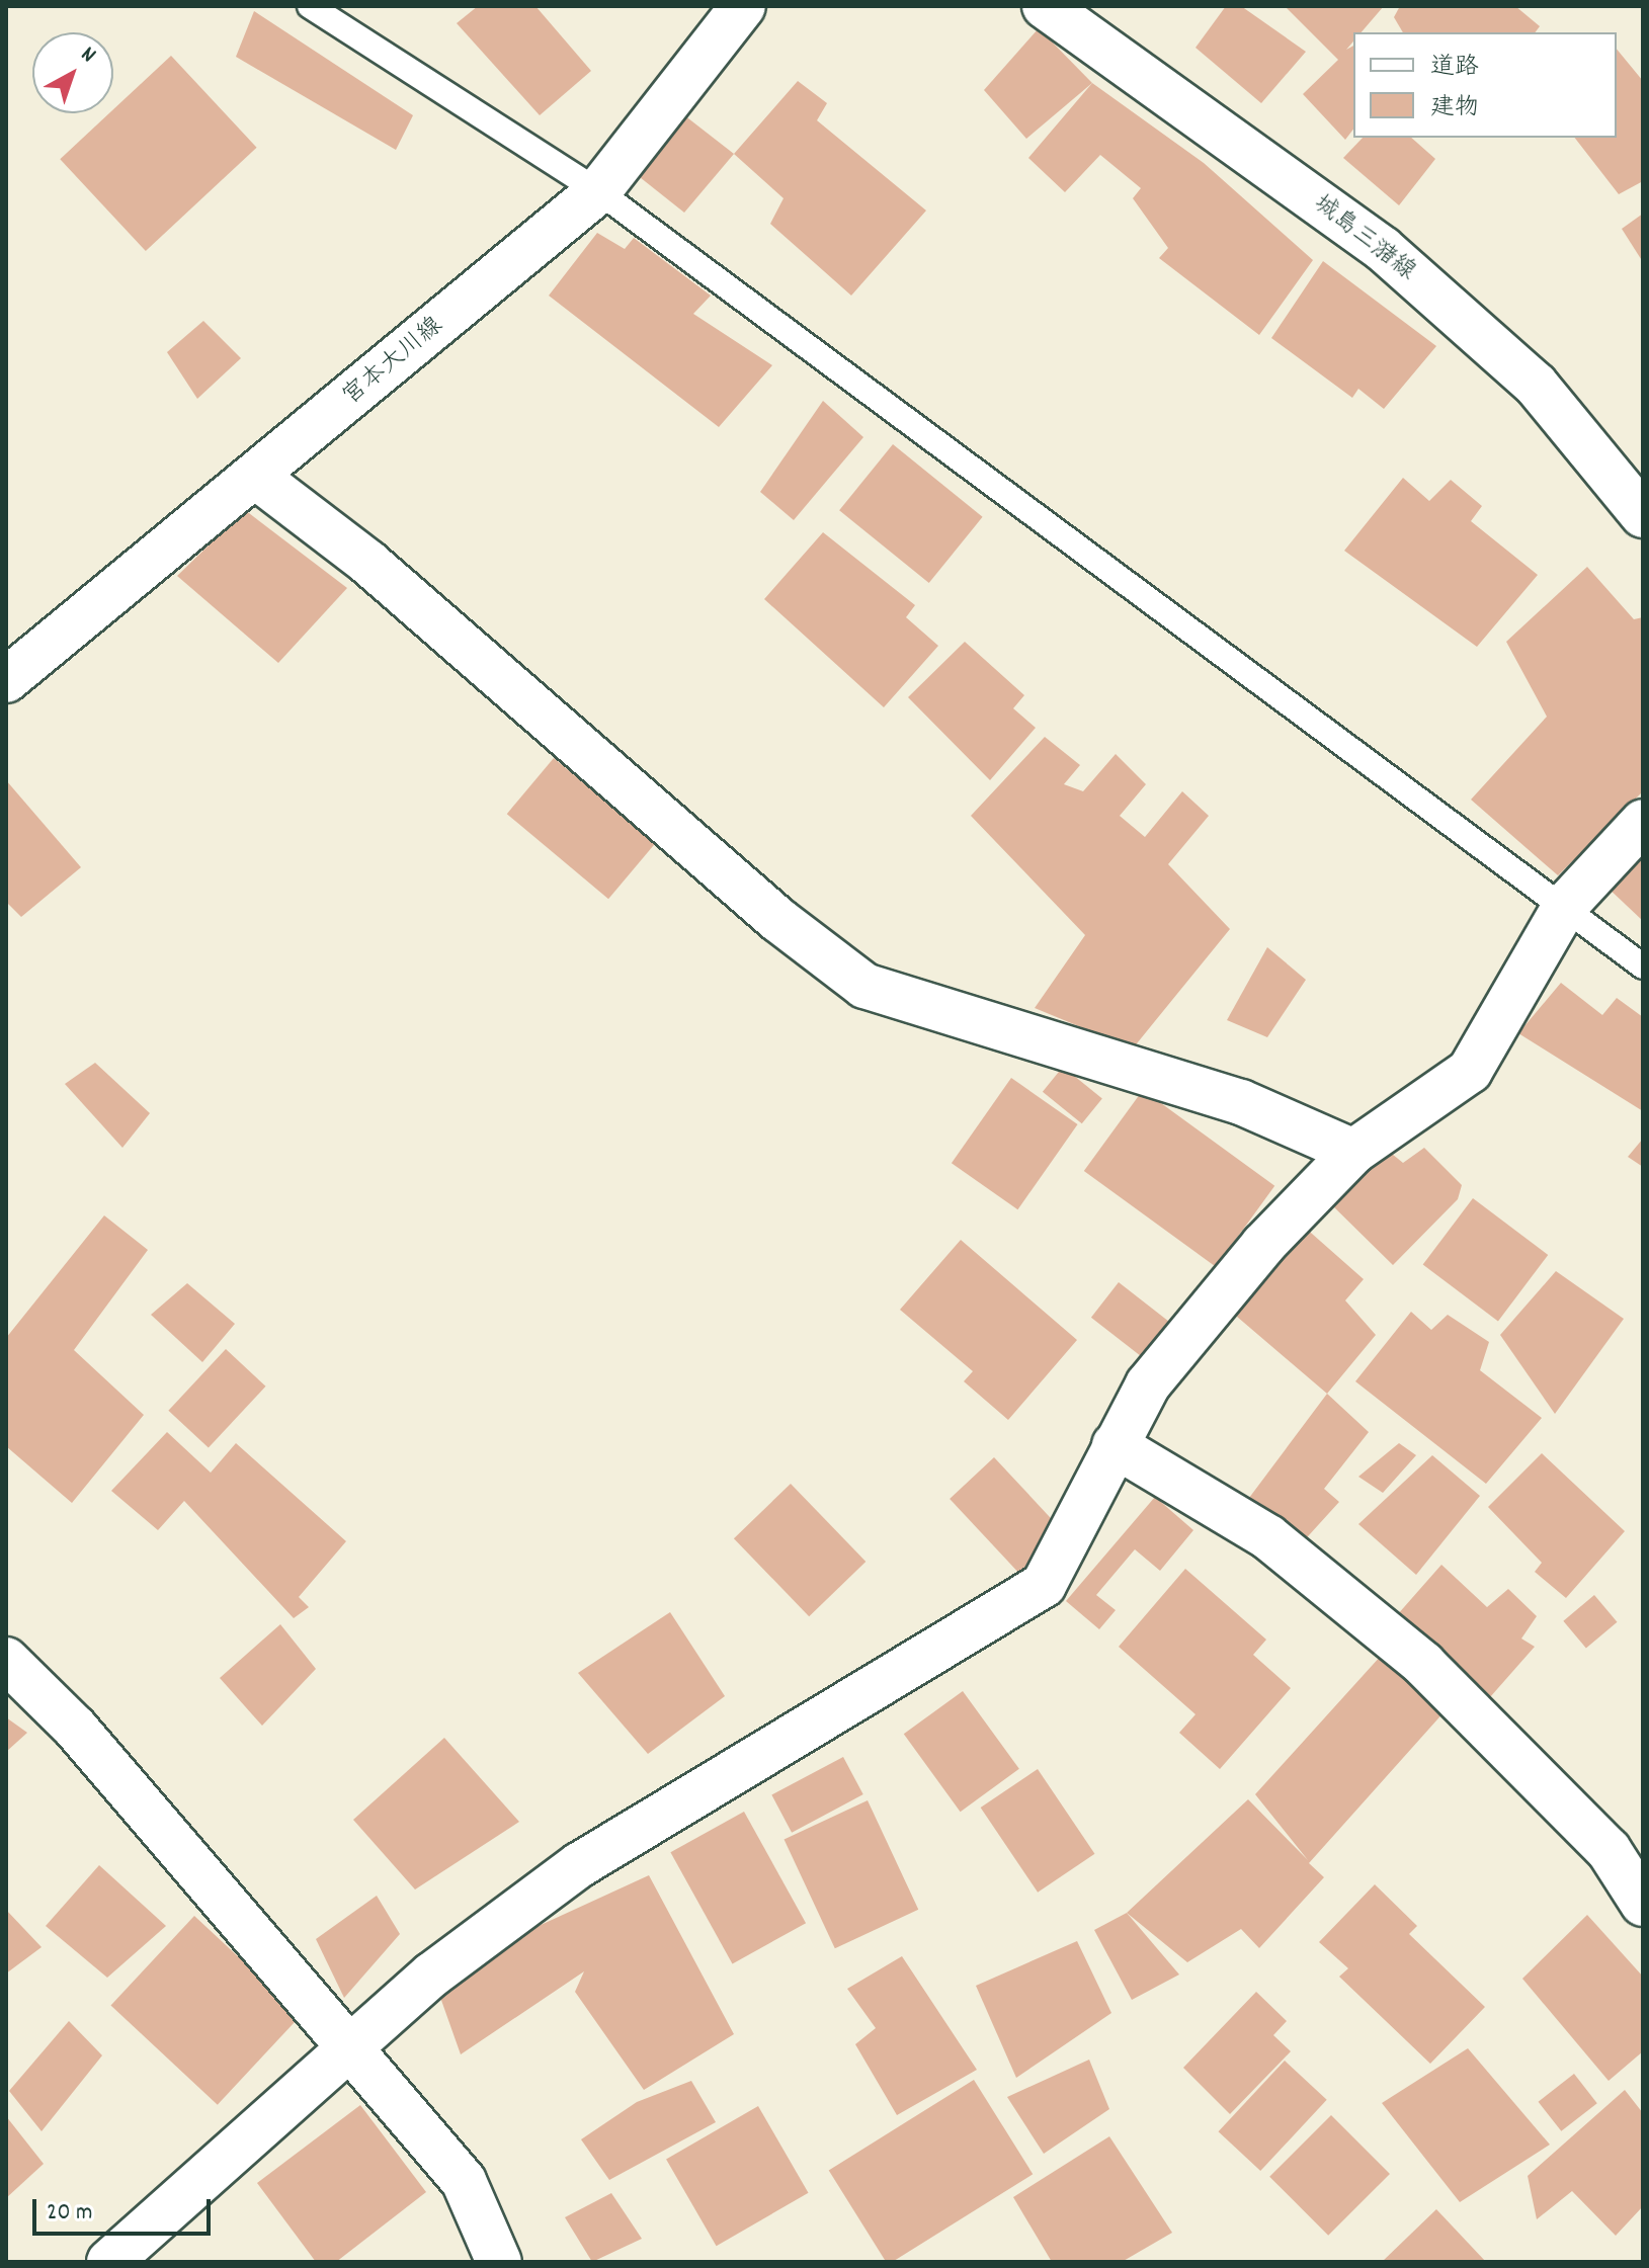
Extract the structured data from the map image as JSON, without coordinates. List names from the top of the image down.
{
  "streets": {
    "street": ["城島三潴線", "宮本大川線"]
  },
  "legend": ["道路", "建物"],
  "scale_bar": "20 m",
  "north": "top right"
}
